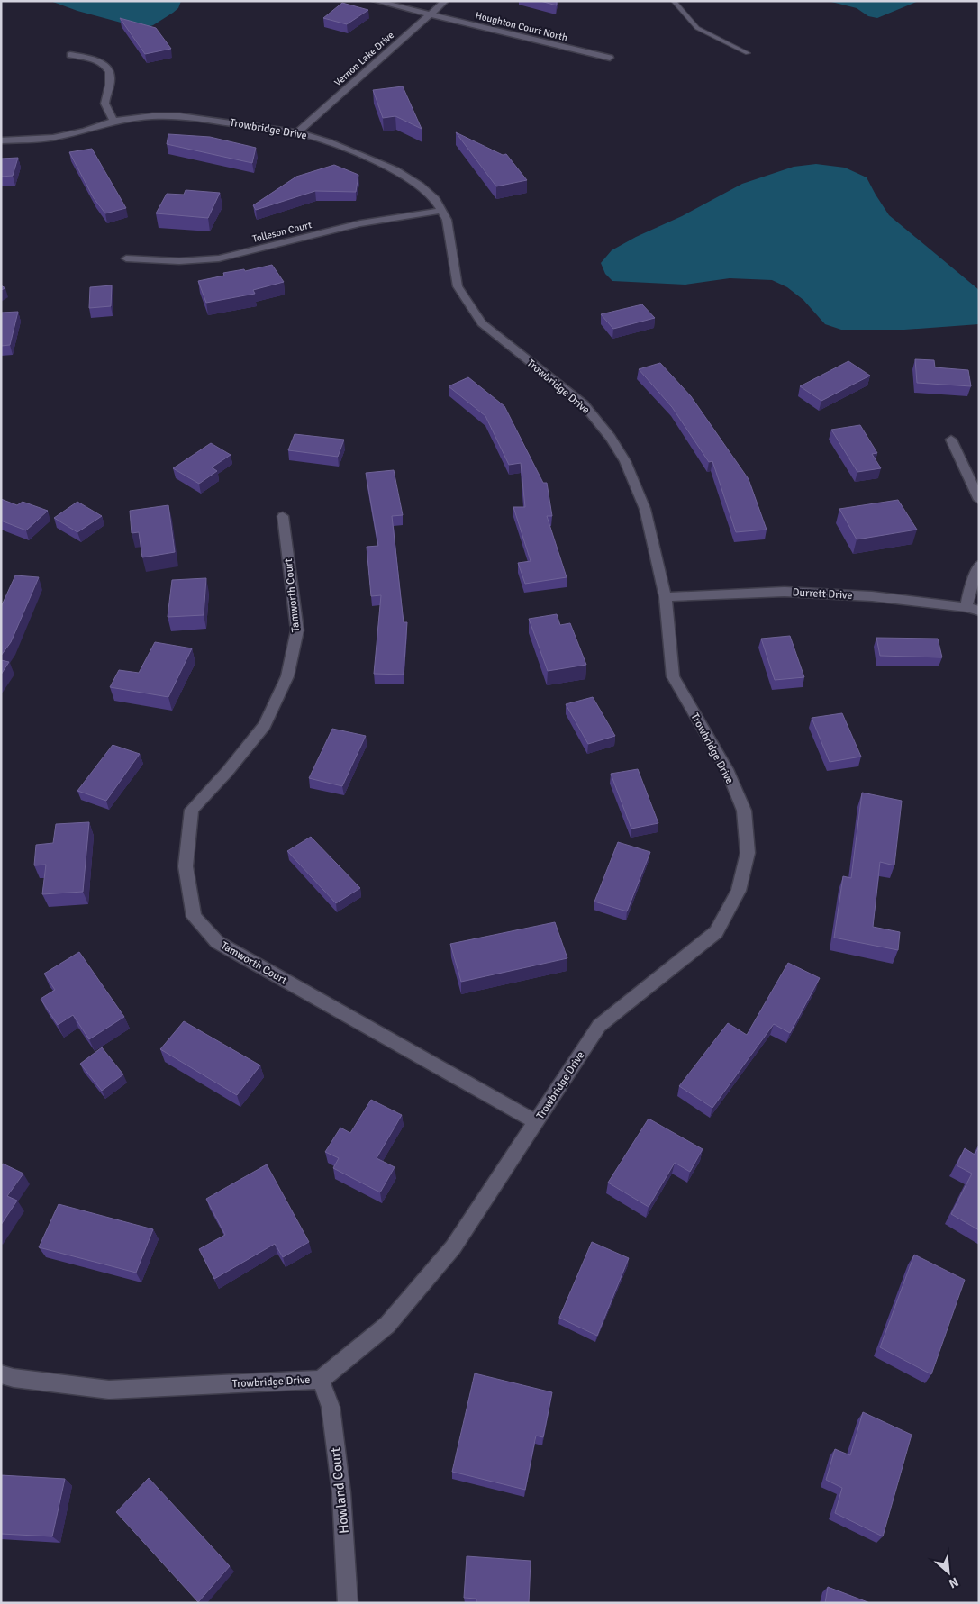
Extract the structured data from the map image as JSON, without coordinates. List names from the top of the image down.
{
  "streets": {
    "street": [
      "Houghton Court North",
      "Vernon Lake Drive",
      "Trowbridge Drive",
      "Tolleson Court",
      "Durrett Drive",
      "Tamworth Court",
      "Howland Court"
    ]
  },
  "crossings": [
    ["Houghton Court North", "Vernon Lake Drive"],
    ["Vernon Lake Drive", "Trowbridge Drive"],
    ["Trowbridge Drive", "Tolleson Court"],
    ["Trowbridge Drive", "Durrett Drive"],
    ["Trowbridge Drive", "Tamworth Court"],
    ["Trowbridge Drive", "Howland Court"]
  ],
  "north": "bottom right"
}
